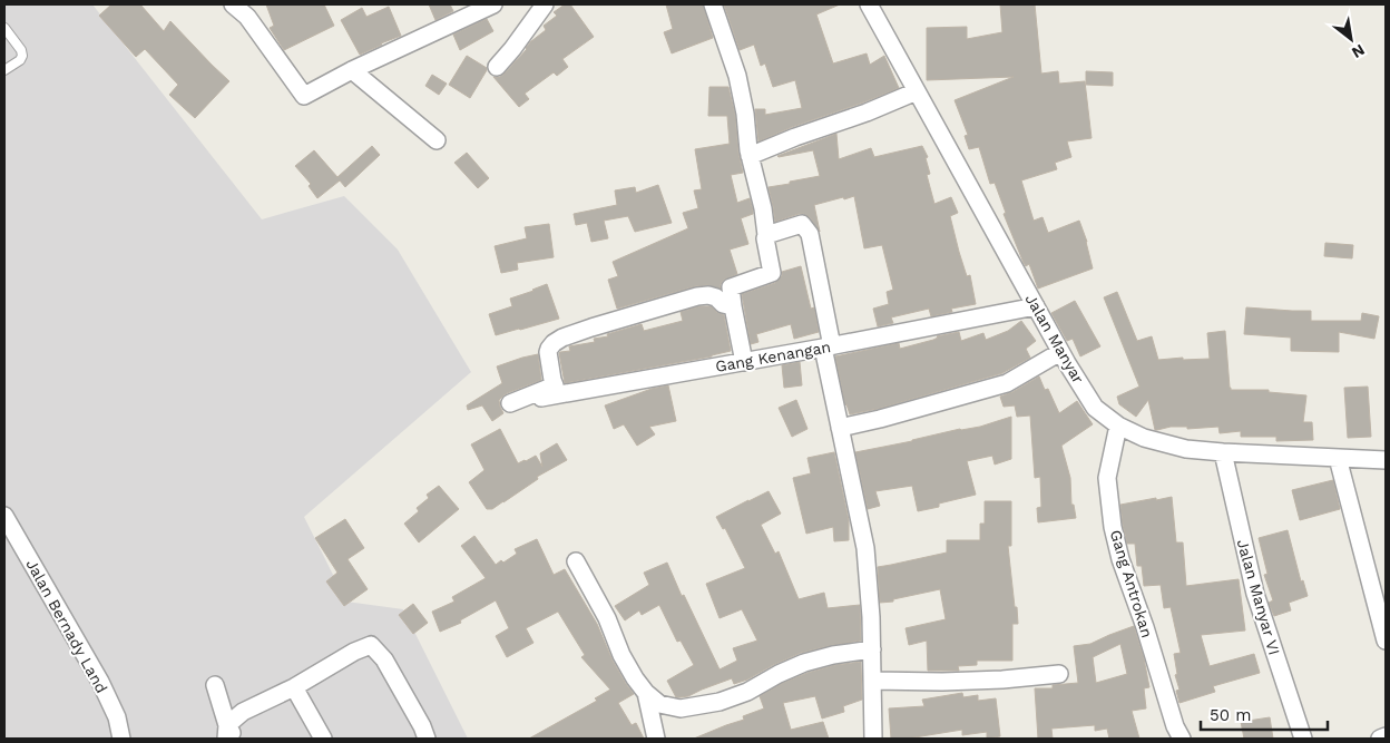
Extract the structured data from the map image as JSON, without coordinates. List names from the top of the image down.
{
  "streets": {
    "street": [
      "Jalan Manyar",
      "Gang Kenangan",
      "Gang Antrokan",
      "Jalan Manyar VI",
      "Jalan Bernady Land"
    ]
  },
  "crossings": [
    ["Jalan Manyar", "Gang Kenangan"],
    ["Jalan Manyar", "Gang Antrokan"],
    ["Jalan Manyar", "Jalan Manyar VI"]
  ],
  "scale_bar": "50 m",
  "north": "bottom right"
}
